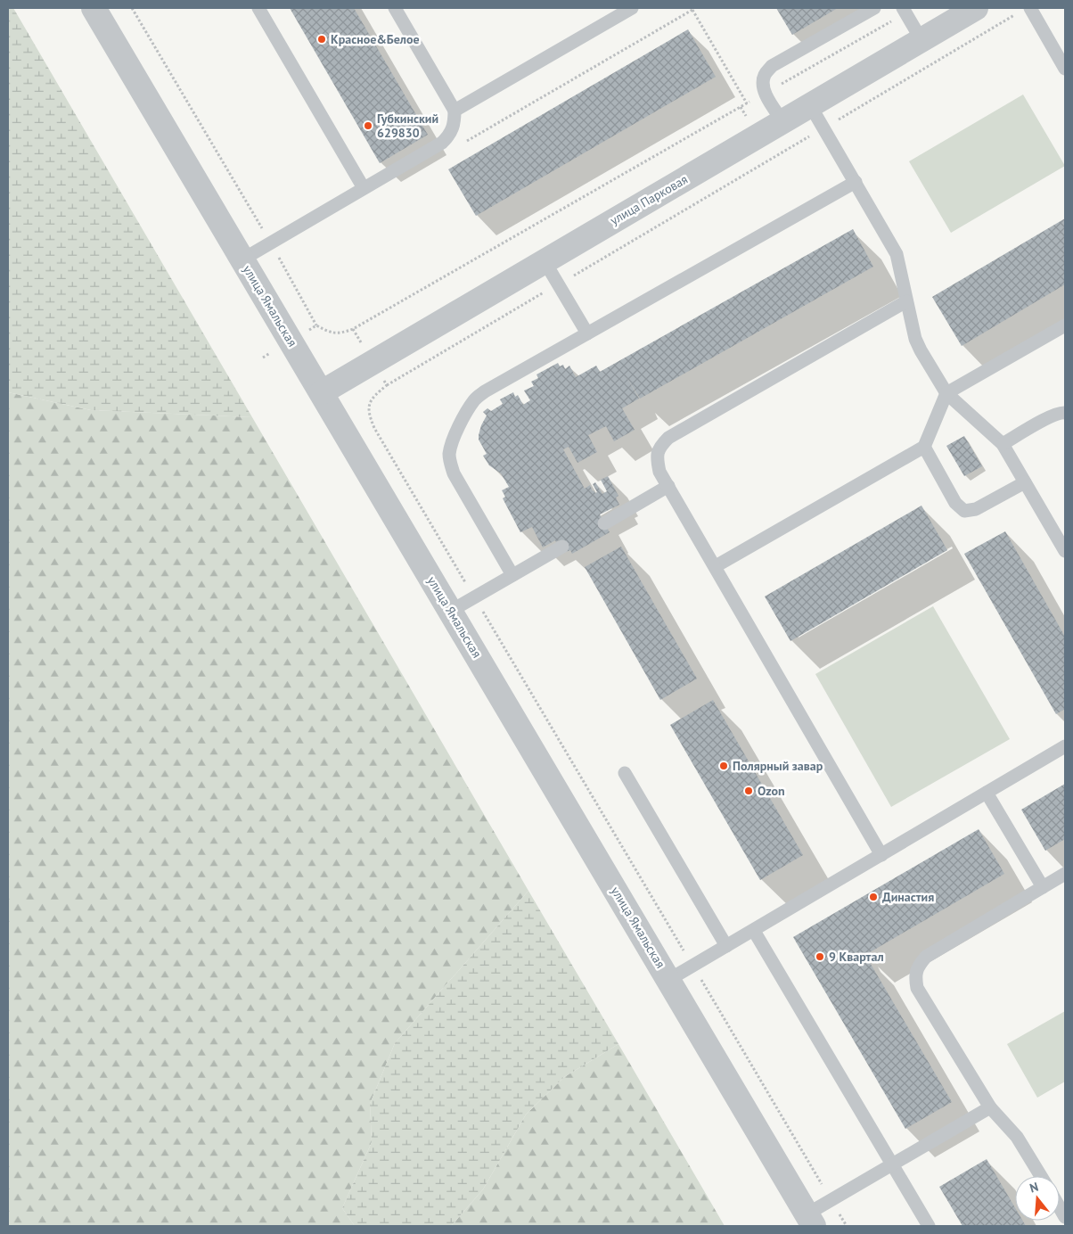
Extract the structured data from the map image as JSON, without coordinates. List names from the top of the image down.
{
  "streets": {
    "street": ["улица Парковая", "улица Ямальская"]
  },
  "crossings": [
    ["улица Парковая", "улица Ямальская"]
  ],
  "places": [
    "Красное&Белое",
    "Губкинский 629830",
    "Полярный завар",
    "Ozon",
    "Династия",
    "9 Квартал"
  ],
  "north": "top"
}
